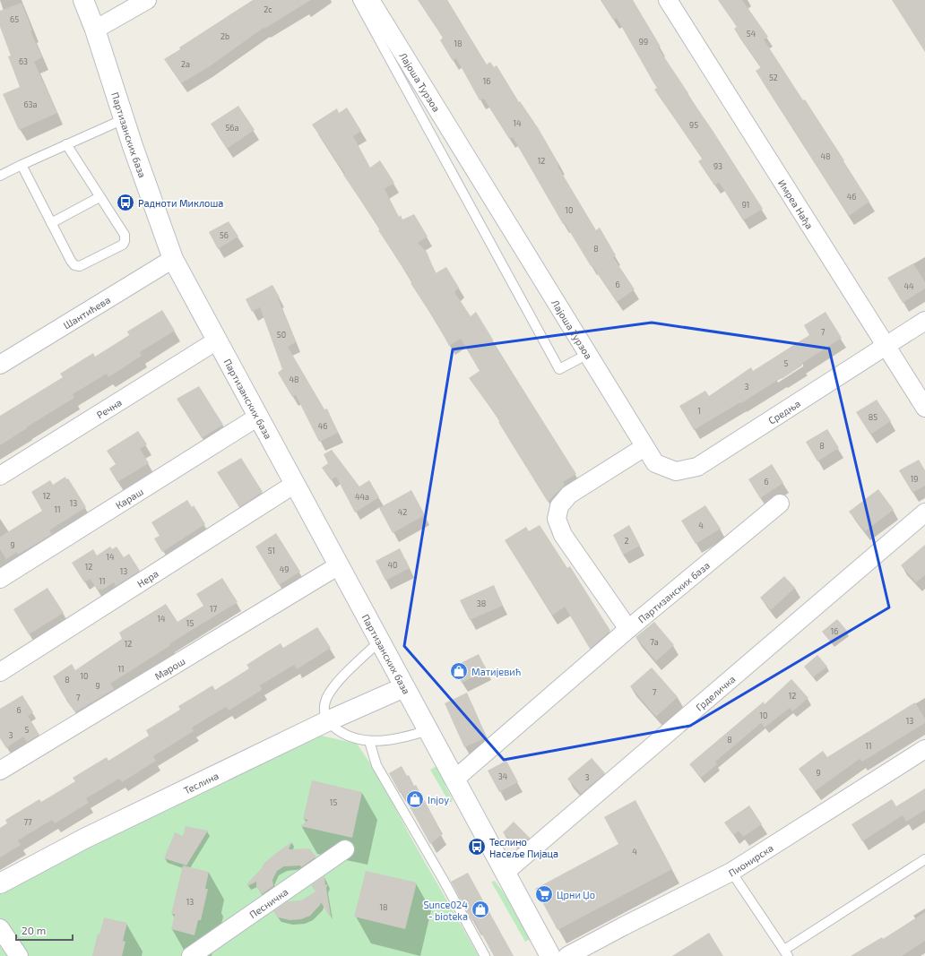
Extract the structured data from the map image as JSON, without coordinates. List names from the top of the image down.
{
  "streets": {
    "street": [
      "Лајоша Турзоа",
      "Партизанских база",
      "Имреа Нађа",
      "Шантићева",
      "Речна",
      "Средња",
      "Караш",
      "Нера",
      "Марош",
      "Грделичка",
      "Теслина",
      "Пионирска",
      "Песничка"
    ]
  },
  "crossings": [
    ["Лајоша Турзоа", "Средња"],
    ["Партизанских база", "Шантићева"],
    ["Партизанских база", "Речна"],
    ["Партизанских база", "Караш"],
    ["Партизанских база", "Нера"],
    ["Партизанских база", "Марош"],
    ["Партизанских база", "Грделичка"],
    ["Партизанских база", "Теслина"],
    ["Имреа Нађа", "Средња"]
  ],
  "places": {
    "bus stop": ["Радноти Миклоша", "Теслино Насеље Пијаца"],
    "shop": ["Матијевић", "Injoy", "Sunce024 - bioteka"],
    "supermarket": ["Црни Џо"]
  },
  "house_numbers": [
    "2c",
    "65",
    "54",
    "2b",
    "99",
    "18",
    "63",
    "2a",
    "52",
    "16",
    "63a",
    "14",
    "95",
    "56a",
    "48",
    "12",
    "93",
    "46",
    "91",
    "10",
    "56",
    "8",
    "6",
    "44",
    "7",
    "50",
    "5",
    "48",
    "3",
    "1",
    "85",
    "46",
    "8",
    "19",
    "6",
    "12",
    "44a",
    "13",
    "11",
    "42",
    "4",
    "2",
    "9",
    "51",
    "14",
    "40",
    "12",
    "49",
    "13",
    "11",
    "38",
    "17",
    "14",
    "15",
    "16",
    "7a",
    "12",
    "11",
    "10",
    "8",
    "9",
    "7",
    "12",
    "7",
    "6",
    "10",
    "13",
    "5",
    "3",
    "8",
    "11",
    "9",
    "34",
    "3",
    "15",
    "77",
    "4",
    "13",
    "18"
  ],
  "scale_bar": "20 m"
}
